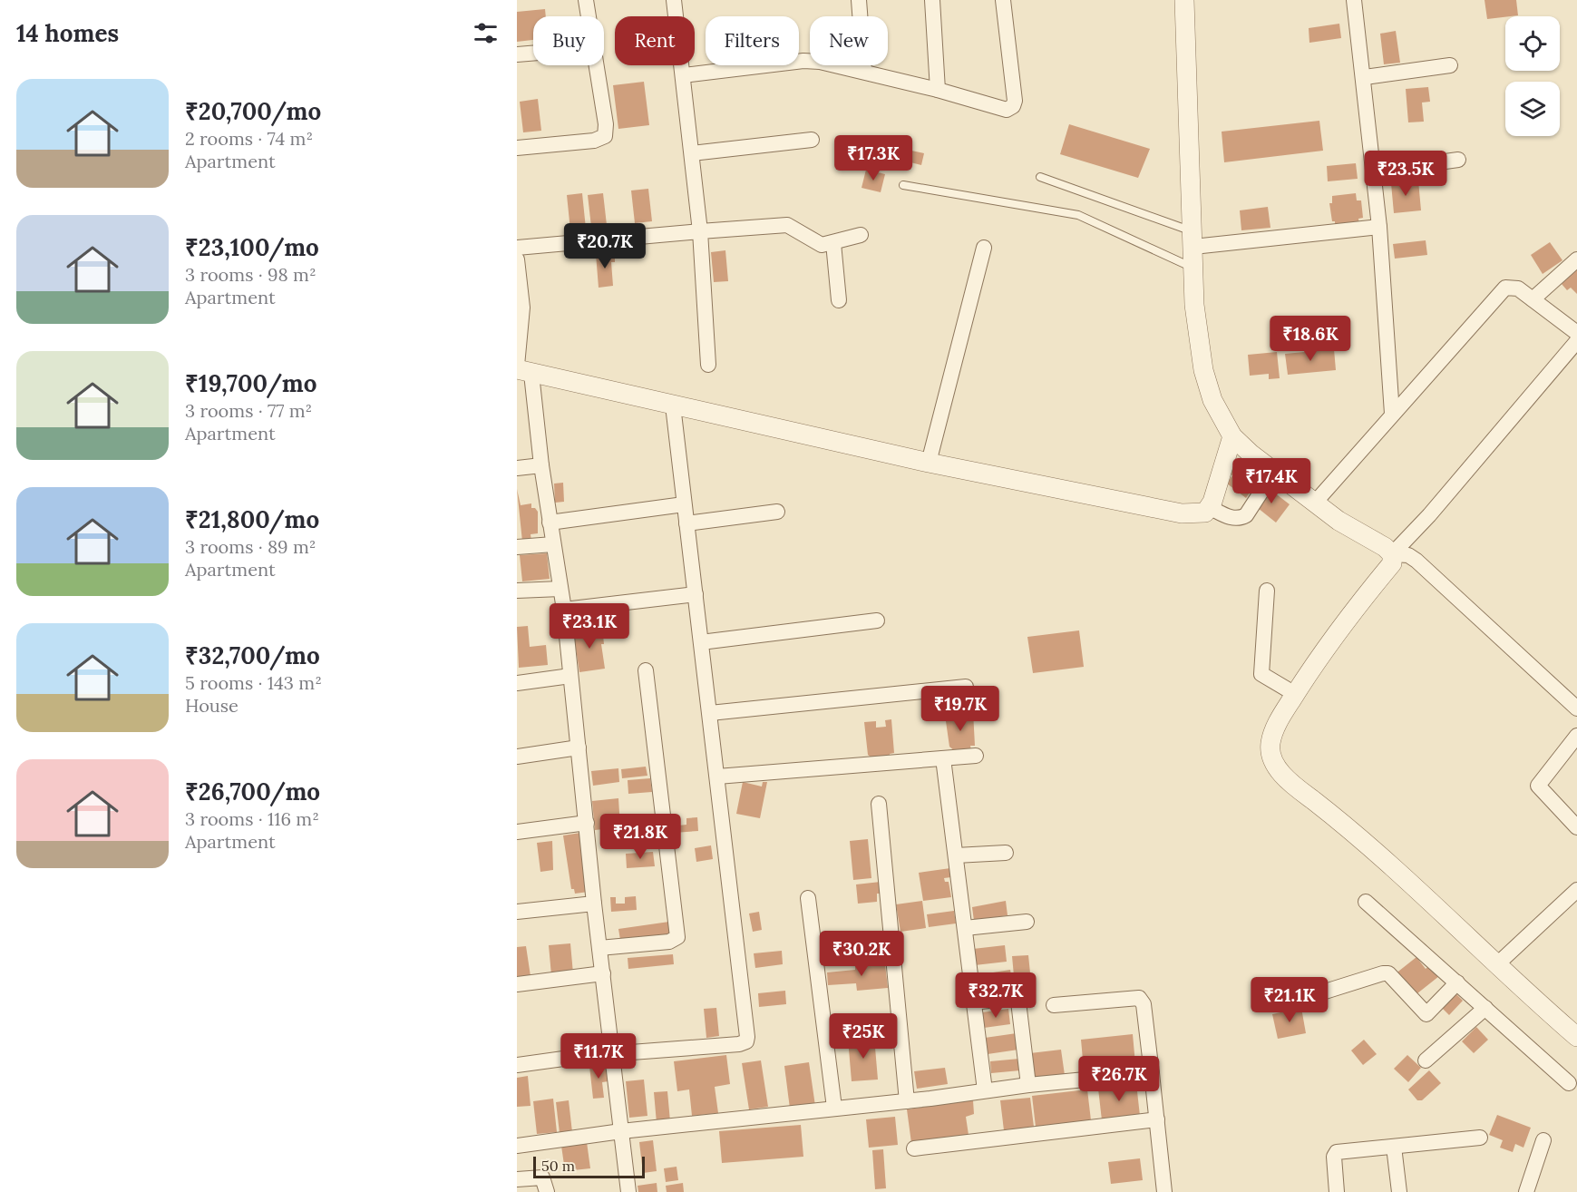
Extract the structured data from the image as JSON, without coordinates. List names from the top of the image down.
{
  "scale_bar": "50 m",
  "page": {
    "heading": "14 homes",
    "chip": [
      "Buy",
      "Rent",
      "Filters",
      "New"
    ],
    "list": [
      {
        "name": "₹20,700/mo",
        "note": "2 rooms · 74 m² · Apartment"
      },
      {
        "name": "₹23,100/mo",
        "note": "3 rooms · 98 m² · Apartment"
      },
      {
        "name": "₹19,700/mo",
        "note": "3 rooms · 77 m² · Apartment"
      },
      {
        "name": "₹21,800/mo",
        "note": "3 rooms · 89 m² · Apartment"
      },
      {
        "name": "₹32,700/mo",
        "note": "5 rooms · 143 m² · House"
      },
      {
        "name": "₹26,700/mo",
        "note": "3 rooms · 116 m² · Apartment"
      }
    ],
    "price": [
      "₹17.3K",
      "₹23.5K",
      "₹20.7K",
      "₹18.6K",
      "₹17.4K",
      "₹23.1K",
      "₹19.7K",
      "₹21.8K",
      "₹30.2K",
      "₹32.7K",
      "₹21.1K",
      "₹25K",
      "₹11.7K",
      "₹26.7K"
    ],
    "scale": "50 m"
  }
}
